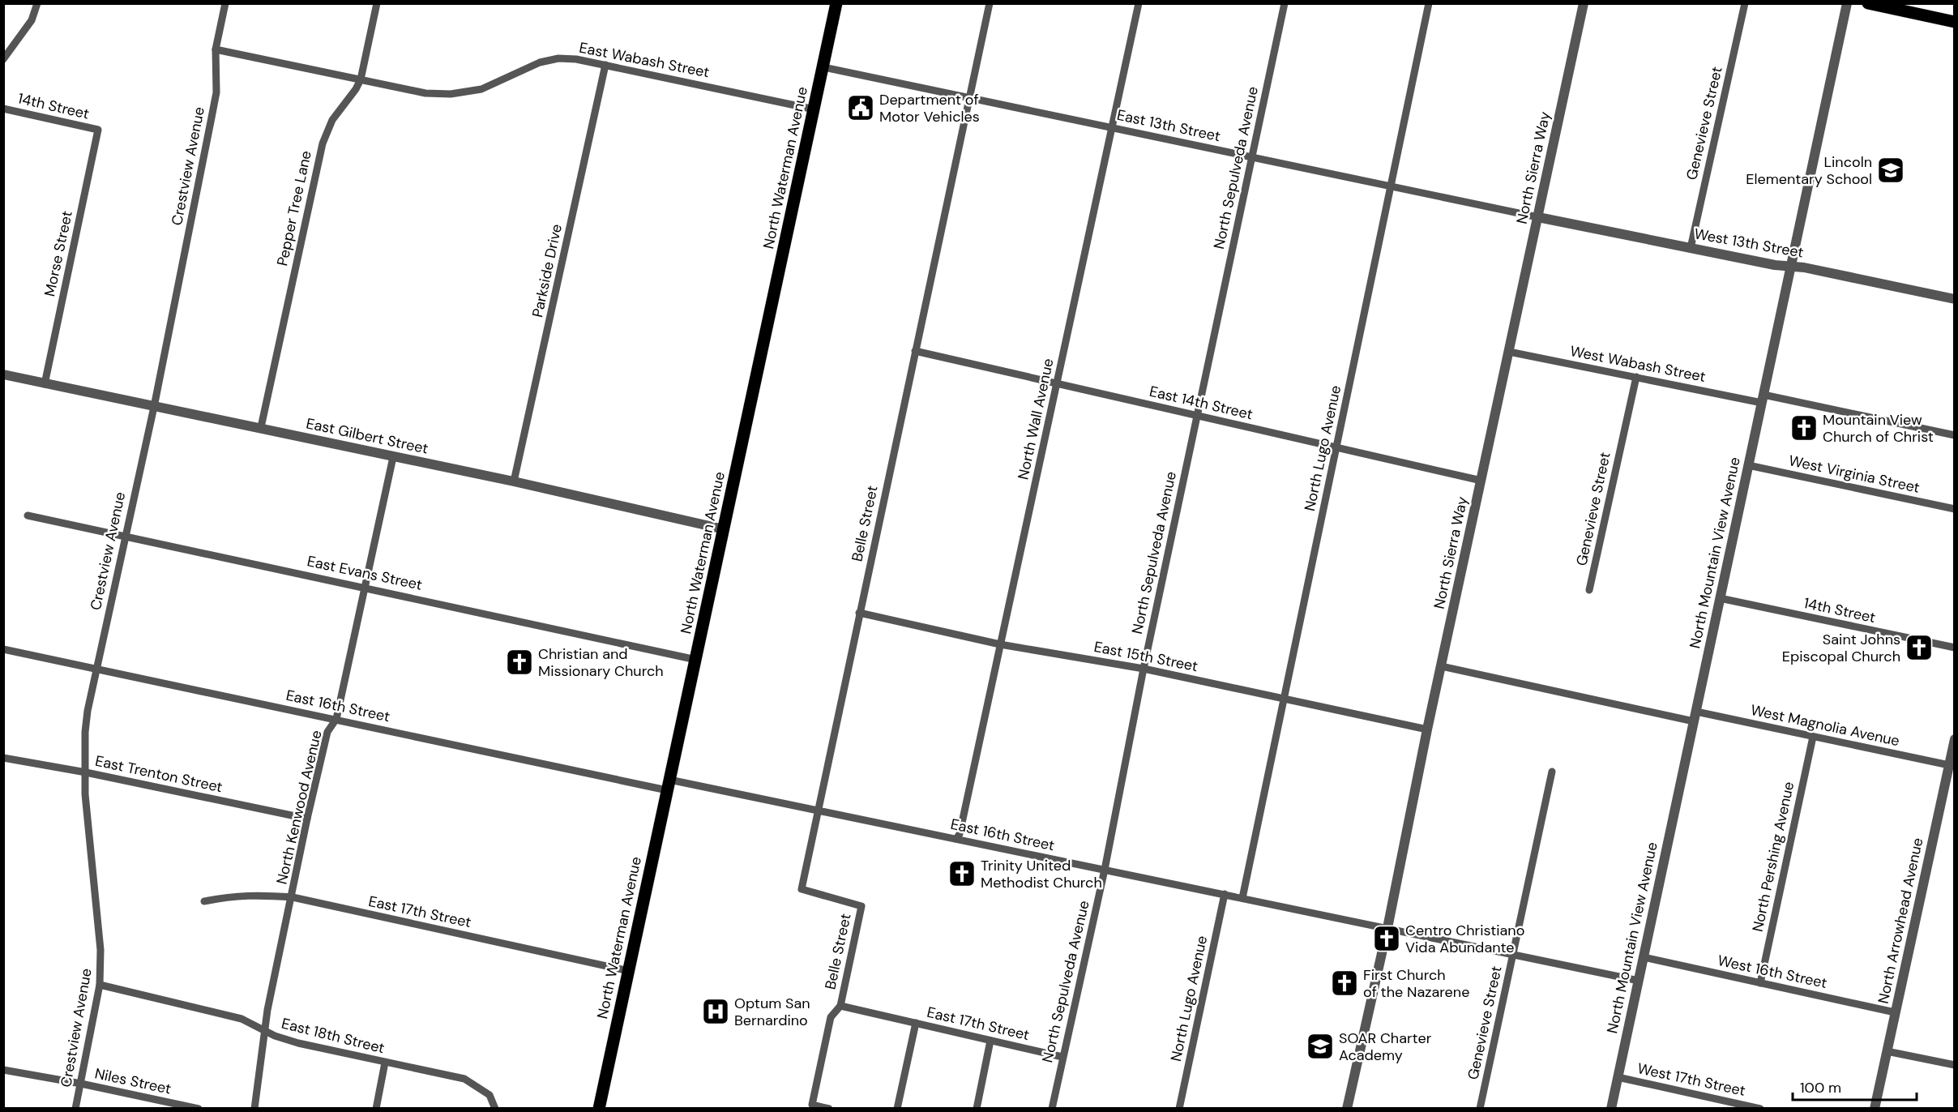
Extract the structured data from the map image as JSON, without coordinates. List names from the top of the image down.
{
  "streets": {
    "main road": ["North Waterman Avenue"],
    "street": [
      "East Wabash Street",
      "14th Street",
      "Genevieve Street",
      "East 13th Street",
      "Crestview Avenue",
      "North Sepulveda Avenue",
      "North Sierra Way",
      "Pepper Tree Lane",
      "West 13th Street",
      "Morse Street",
      "Parkside Drive",
      "West Wabash Street",
      "East 14th Street",
      "North Wall Avenue",
      "East Gilbert Street",
      "North Lugo Avenue",
      "West Virginia Street",
      "Belle Street",
      "North Mountain View Avenue",
      "East Evans Street",
      "East 15th Street",
      "East 16th Street",
      "West Magnolia Avenue",
      "East Trenton Street",
      "North Kenwood Avenue",
      "North Pershing Avenue",
      "East 17th Street",
      "North Arrowhead Avenue",
      "West 16th Street",
      "East 18th Street",
      "West 17th Street",
      "Niles Street"
    ]
  },
  "crossings": [
    ["East Wabash Street", "Crestview Avenue"],
    ["East Wabash Street", "North Waterman Avenue"],
    ["East Wabash Street", "Pepper Tree Lane"],
    ["East Wabash Street", "Parkside Drive"],
    ["14th Street", "Morse Street"],
    ["14th Street", "North Mountain View Avenue"],
    ["Genevieve Street", "West 13th Street"],
    ["Genevieve Street", "West Wabash Street"],
    ["East 13th Street", "North Waterman Avenue"],
    ["East 13th Street", "North Sepulveda Avenue"],
    ["East 13th Street", "North Sierra Way"],
    ["East 13th Street", "West 13th Street"],
    ["East 13th Street", "North Wall Avenue"],
    ["East 13th Street", "North Lugo Avenue"],
    ["East 13th Street", "Belle Street"],
    ["Crestview Avenue", "East Gilbert Street"],
    ["Crestview Avenue", "East Evans Street"],
    ["Crestview Avenue", "East 16th Street"],
    ["Crestview Avenue", "East Trenton Street"],
    ["Crestview Avenue", "East 18th Street"],
    ["Crestview Avenue", "Niles Street"],
    ["North Waterman Avenue", "East Gilbert Street"],
    ["North Waterman Avenue", "East Evans Street"],
    ["North Waterman Avenue", "East 16th Street"],
    ["North Waterman Avenue", "East 17th Street"],
    ["North Sepulveda Avenue", "East 14th Street"],
    ["North Sepulveda Avenue", "East 15th Street"],
    ["North Sepulveda Avenue", "East 16th Street"],
    ["North Sepulveda Avenue", "East 17th Street"],
    ["North Sierra Way", "West 13th Street"],
    ["North Sierra Way", "West Wabash Street"],
    ["North Sierra Way", "East 14th Street"],
    ["North Sierra Way", "East 15th Street"],
    ["North Sierra Way", "East 16th Street"],
    ["North Sierra Way", "West Magnolia Avenue"],
    ["Pepper Tree Lane", "East Gilbert Street"],
    ["West 13th Street", "North Mountain View Avenue"],
    ["Morse Street", "East Gilbert Street"],
    ["Parkside Drive", "East Gilbert Street"],
    ["West Wabash Street", "North Mountain View Avenue"],
    ["East 14th Street", "North Wall Avenue"],
    ["East 14th Street", "North Lugo Avenue"],
    ["East 14th Street", "Belle Street"],
    ["North Wall Avenue", "East 15th Street"],
    ["North Wall Avenue", "East 16th Street"],
    ["East Gilbert Street", "North Kenwood Avenue"],
    ["North Lugo Avenue", "East 15th Street"],
    ["North Lugo Avenue", "East 16th Street"],
    ["West Virginia Street", "North Mountain View Avenue"],
    ["Belle Street", "East 15th Street"],
    ["Belle Street", "East 16th Street"],
    ["Belle Street", "East 17th Street"],
    ["North Mountain View Avenue", "West Magnolia Avenue"],
    ["North Mountain View Avenue", "West 16th Street"],
    ["North Mountain View Avenue", "West 17th Street"],
    ["East Evans Street", "North Kenwood Avenue"],
    ["East 16th Street", "North Kenwood Avenue"],
    ["West Magnolia Avenue", "North Pershing Avenue"],
    ["West Magnolia Avenue", "North Arrowhead Avenue"],
    ["East Trenton Street", "North Kenwood Avenue"],
    ["North Kenwood Avenue", "East 17th Street"],
    ["North Kenwood Avenue", "East 18th Street"],
    ["North Pershing Avenue", "West 16th Street"],
    ["North Arrowhead Avenue", "West 16th Street"]
  ],
  "places": {
    "public building": ["Department of Motor Vehicles"],
    "school or university": ["Lincoln Elementary School", "SOAR Charter Academy"],
    "church": [
      "Mountain View Church of Christ",
      "Saint Johns Episcopal Church",
      "Christian and Missionary Church",
      "Trinity United Methodist Church",
      "Centro Christiano Vida Abundante",
      "First Church of the Nazarene"
    ],
    "hospital": ["Optum San Bernardino"]
  },
  "scale_bar": "100 m"
}
